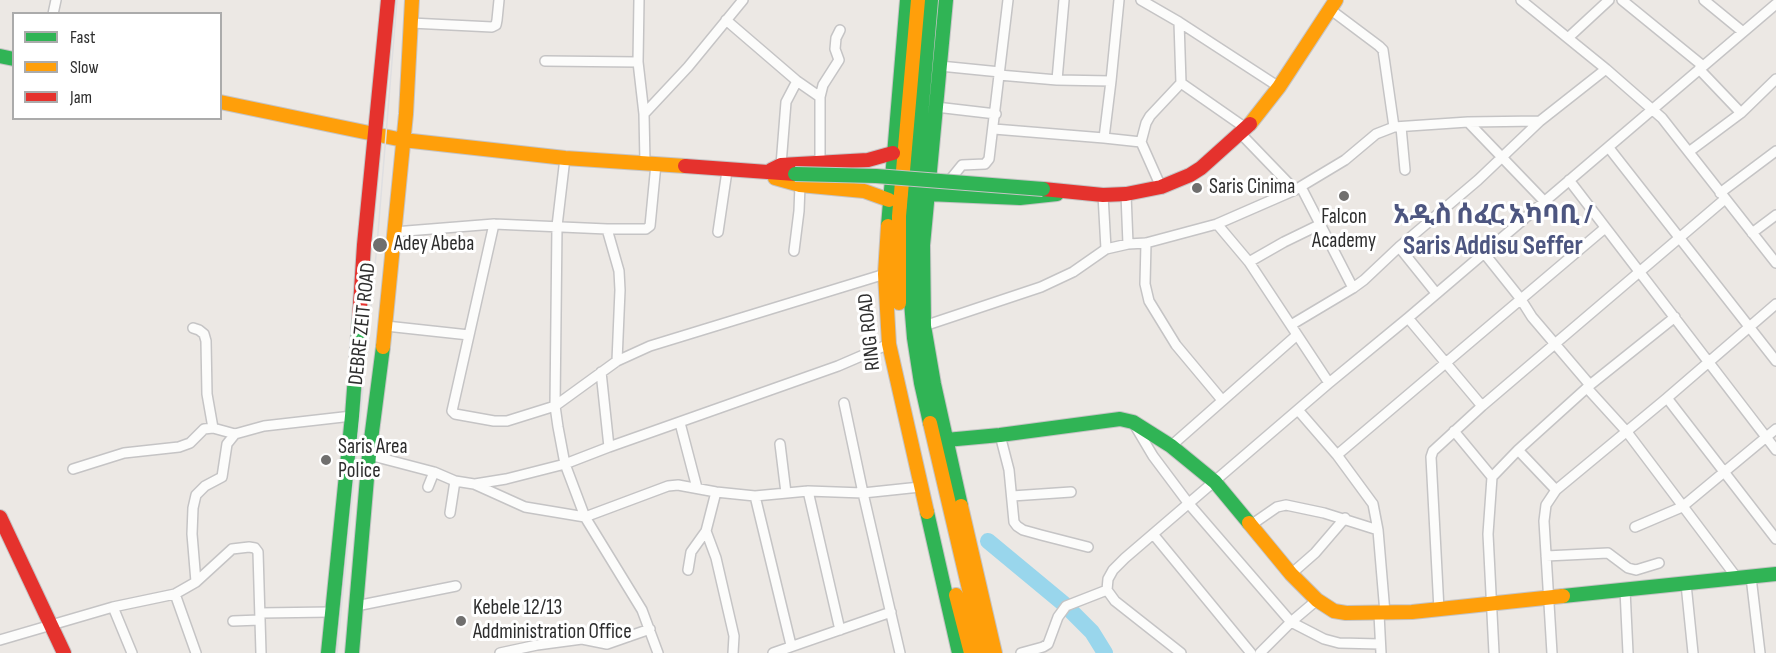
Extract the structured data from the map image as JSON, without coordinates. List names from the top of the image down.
{
  "streets": {
    "main road": ["DEBRE ZEIT ROAD", "RING ROAD"]
  },
  "districts": ["አዲስ ሰፈር አካባቢ / Saris Addisu Seffer"],
  "places": [
    "Saris Cinima",
    "Falcon Academy",
    "Adey Abeba",
    "Saris Area Police",
    "Kebele 12/13 Addministration Office"
  ],
  "legend": ["Fast", "Slow", "Jam"]
}
